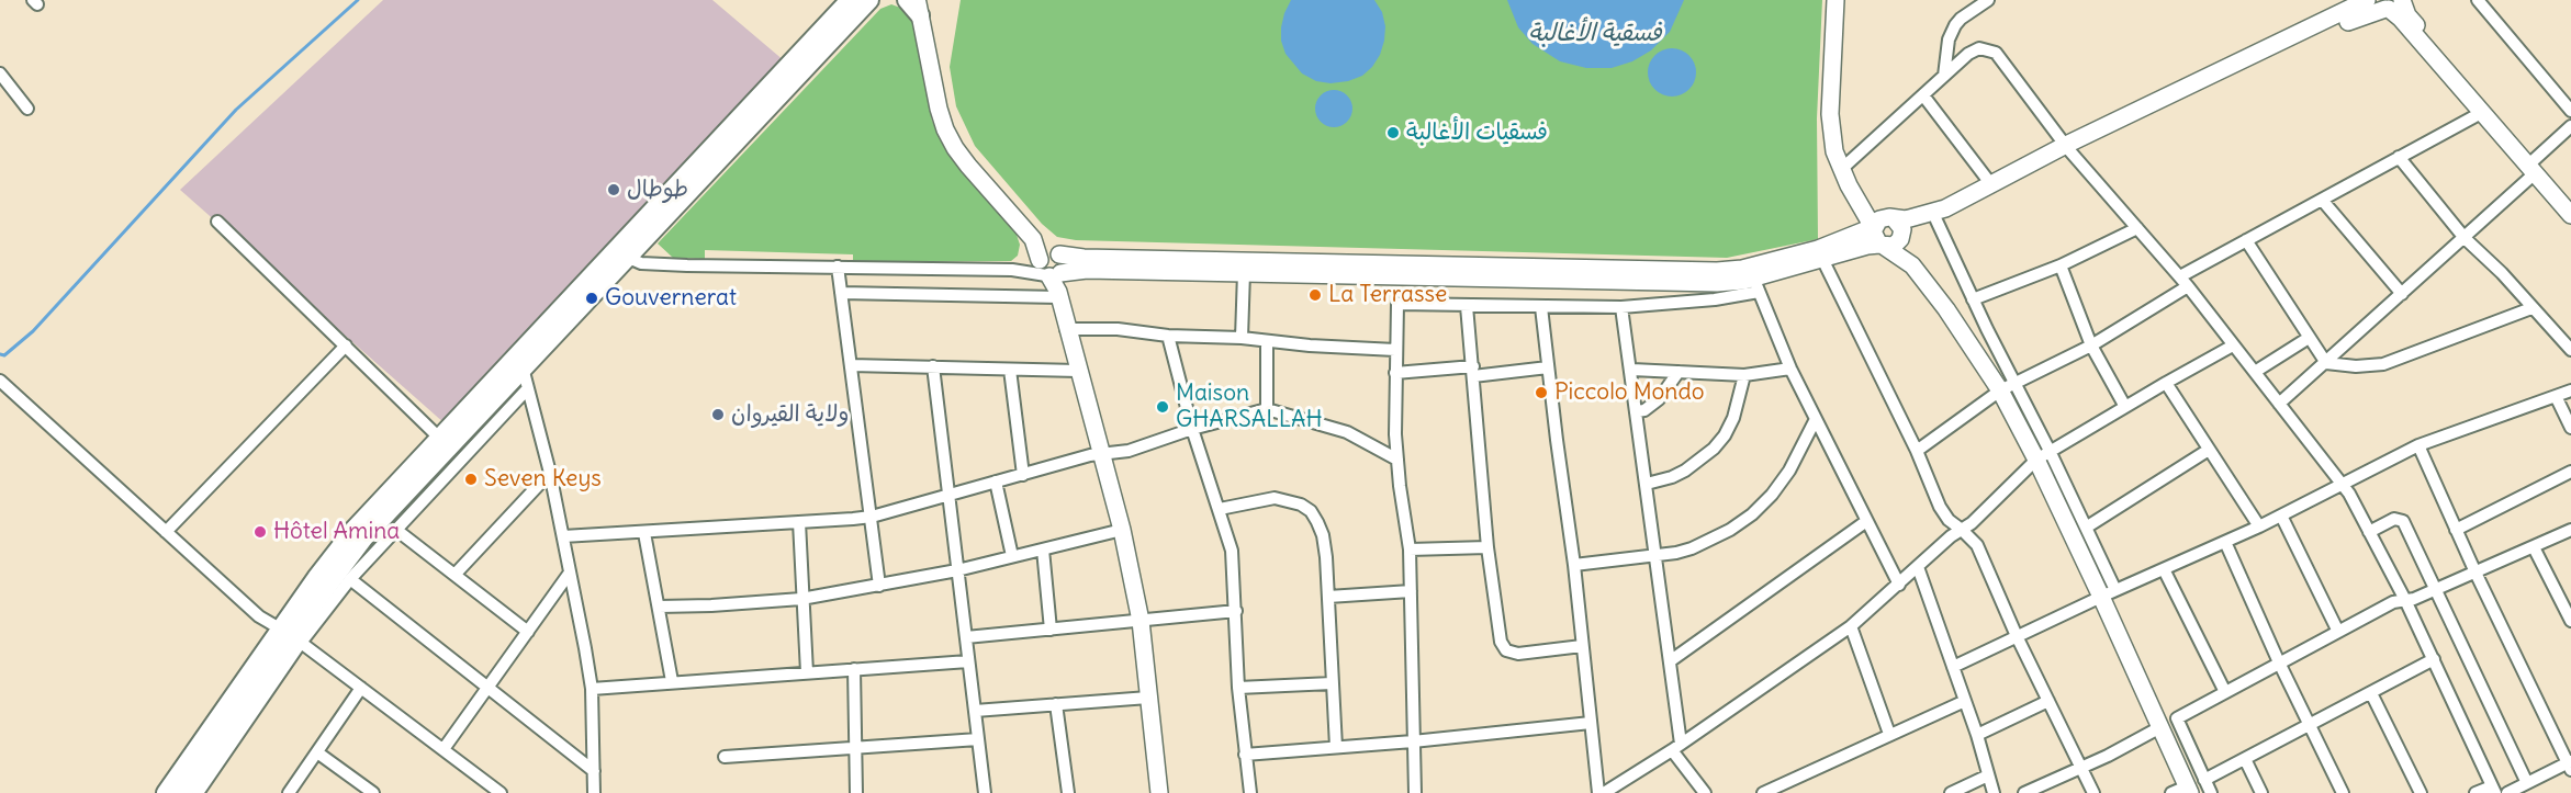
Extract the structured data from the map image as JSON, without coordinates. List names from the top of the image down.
{
  "water": ["فسقية الأغالبة"],
  "places": [
    "فسقيات الأغالبة",
    "طوطال",
    "La Terrasse",
    "Gouvernerat",
    "Piccolo Mondo",
    "Maison GHARSALLAH",
    "ولاية القيروان",
    "Seven Keys",
    "Hôtel Amina"
  ]
}
